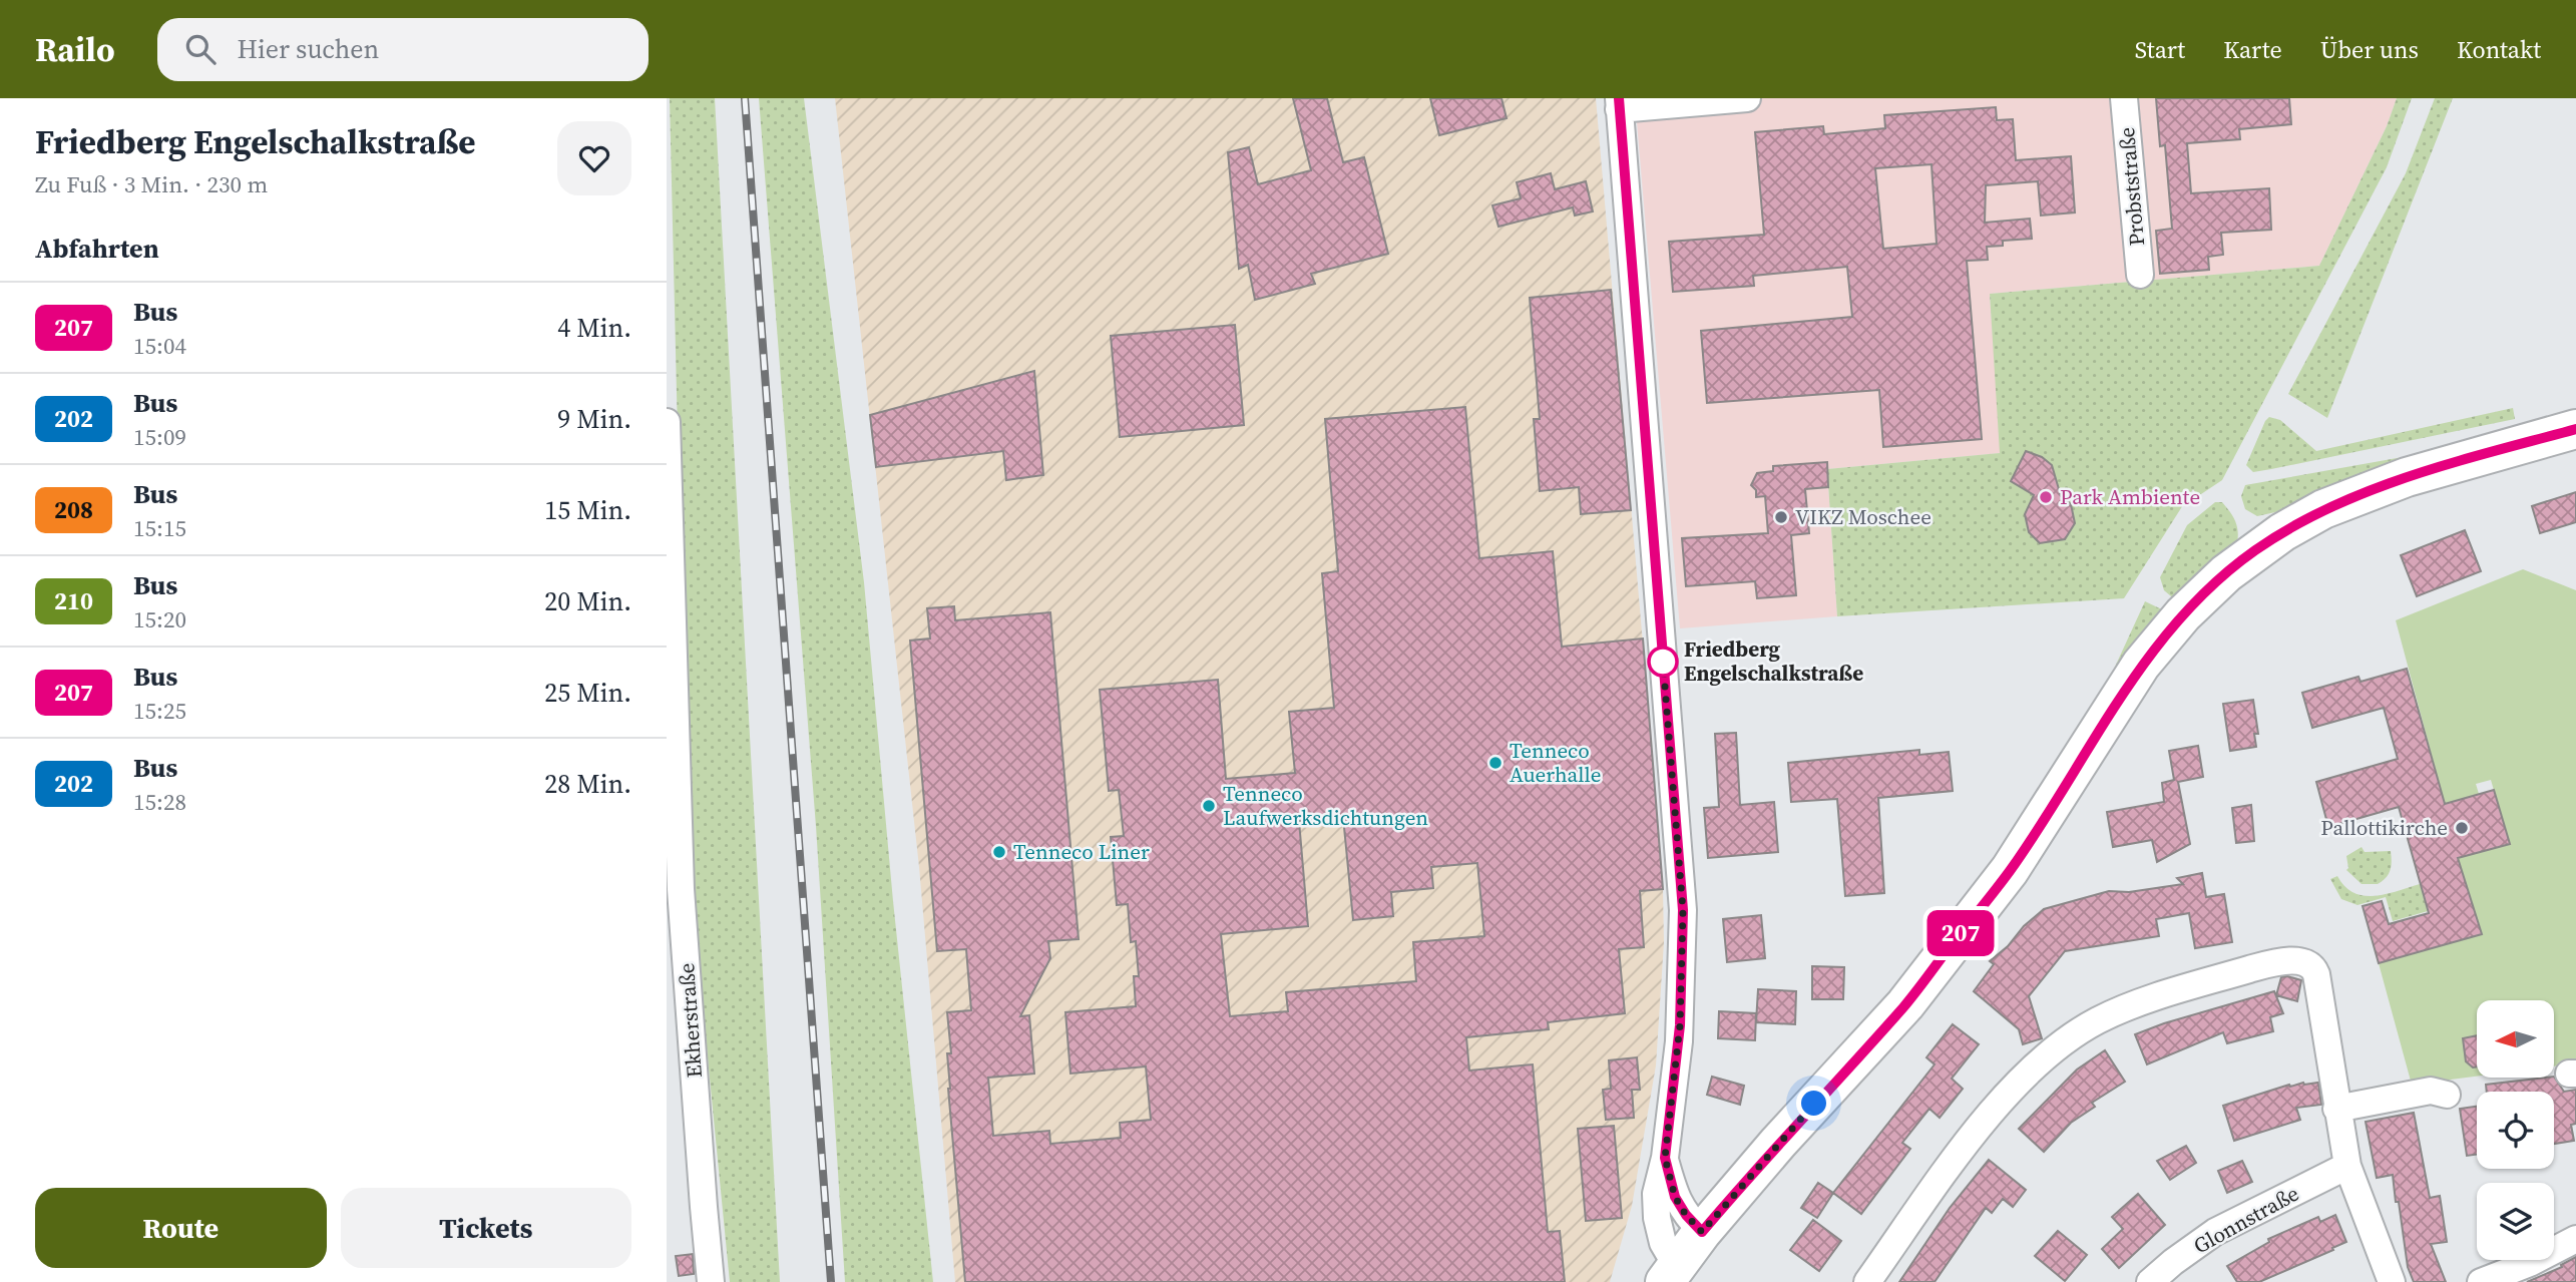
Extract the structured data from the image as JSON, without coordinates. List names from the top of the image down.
{
  "streets": {
    "street": ["Probststraße", "Ekherstraße", "Glonnstraße"]
  },
  "places": [
    "Park Ambiente",
    "VIKZ Moschee",
    "Friedberg Engelschalkstraße",
    "Tenneco Auerhalle",
    "Tenneco Laufwerksdichtungen",
    "Pallottikirche",
    "Tenneco Liner"
  ],
  "lines": ["bus line 207"],
  "north": "left",
  "page": {
    "header": "Railo",
    "search": "Hier suchen",
    "nav": [
      "Start",
      "Karte",
      "Über uns",
      "Kontakt"
    ],
    "heading": [
      ["Friedberg Engelschalkstraße", "Zu Fuß · 3 Min. · 230 m"],
      "Abfahrten"
    ],
    "on_map": "207",
    "list": [
      {
        "mark": "207",
        "name": "Bus",
        "note": "15:04",
        "value": "4 Min."
      },
      {
        "mark": "202",
        "name": "Bus",
        "note": "15:09",
        "value": "9 Min."
      },
      {
        "mark": "208",
        "name": "Bus",
        "note": "15:15",
        "value": "15 Min."
      },
      {
        "mark": "210",
        "name": "Bus",
        "note": "15:20",
        "value": "20 Min."
      },
      {
        "mark": "207",
        "name": "Bus",
        "note": "15:25",
        "value": "25 Min."
      },
      {
        "mark": "202",
        "name": "Bus",
        "note": "15:28",
        "value": "28 Min."
      }
    ],
    "buttons": ["Route", "Tickets"]
  }
}
